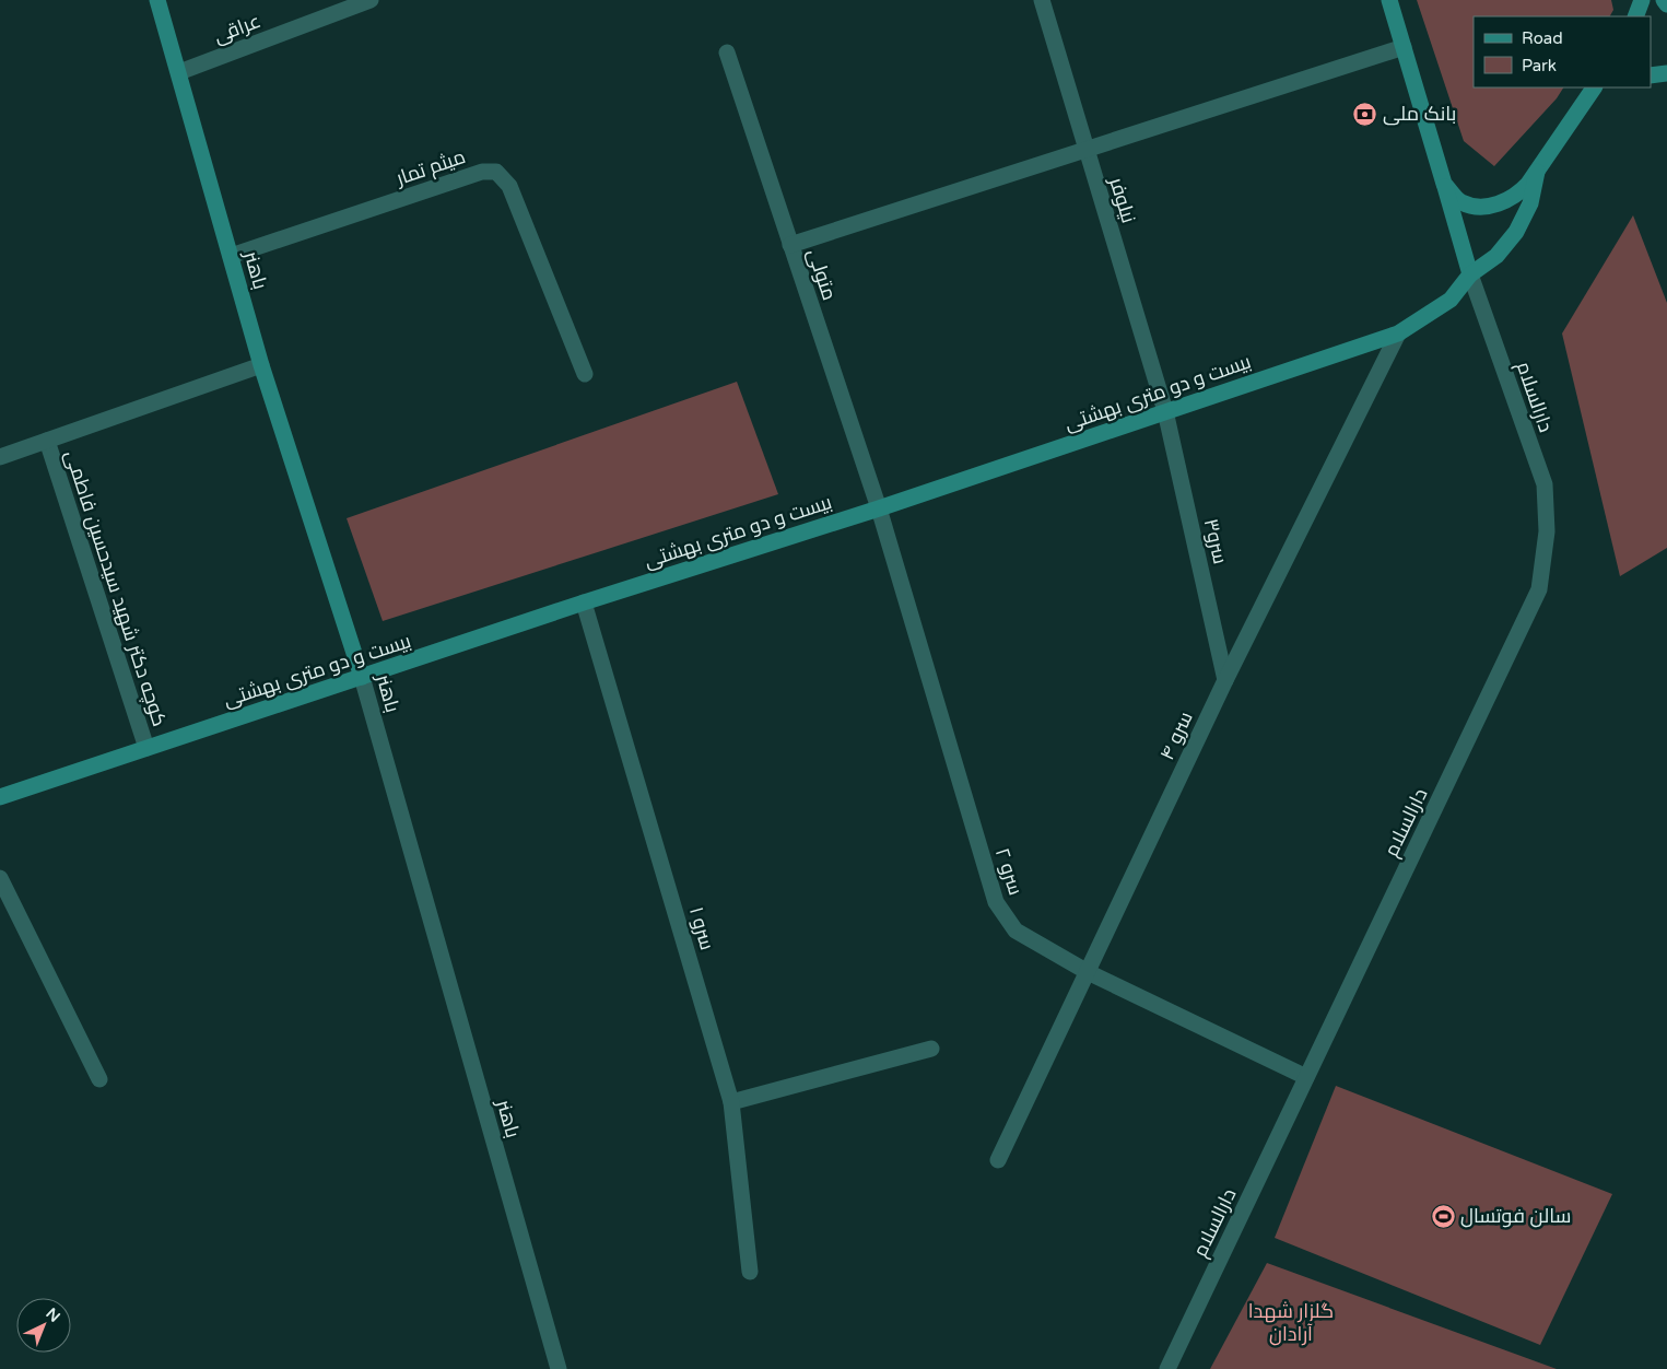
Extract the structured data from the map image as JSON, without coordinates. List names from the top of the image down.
{
  "streets": {
    "street": [
      "عراقی",
      "میثم تمار",
      "نیلوفر",
      "باهنر",
      "متولی",
      "بیست و دو متری بهشتی",
      "دارالسلام",
      "سرو۳",
      "کوچه دکتر شهید سیدحسین فاطمی",
      "سرو ۴",
      "سرو ۲",
      "سرو ۱"
    ]
  },
  "crossings": [
    ["عراقی", "باهنر"],
    ["میثم تمار", "باهنر"],
    ["نیلوفر", "بیست و دو متری بهشتی"],
    ["نیلوفر", "سرو۳"],
    ["باهنر", "بیست و دو متری بهشتی"],
    ["متولی", "بیست و دو متری بهشتی"],
    ["متولی", "سرو ۲"],
    ["بیست و دو متری بهشتی", "دارالسلام"],
    ["بیست و دو متری بهشتی", "سرو۳"],
    ["بیست و دو متری بهشتی", "کوچه دکتر شهید سیدحسین فاطمی"],
    ["بیست و دو متری بهشتی", "سرو ۴"],
    ["بیست و دو متری بهشتی", "سرو ۲"],
    ["بیست و دو متری بهشتی", "سرو ۱"],
    ["دارالسلام", "سرو ۲"],
    ["سرو۳", "سرو ۴"],
    ["سرو ۴", "سرو ۲"]
  ],
  "parks": ["گلزار شهدا آرادان"],
  "places": {
    "bank": ["بانک ملی"],
    "sports": ["سالن فوتسال"]
  },
  "legend": ["Road", "Park"],
  "north": "top right"
}
